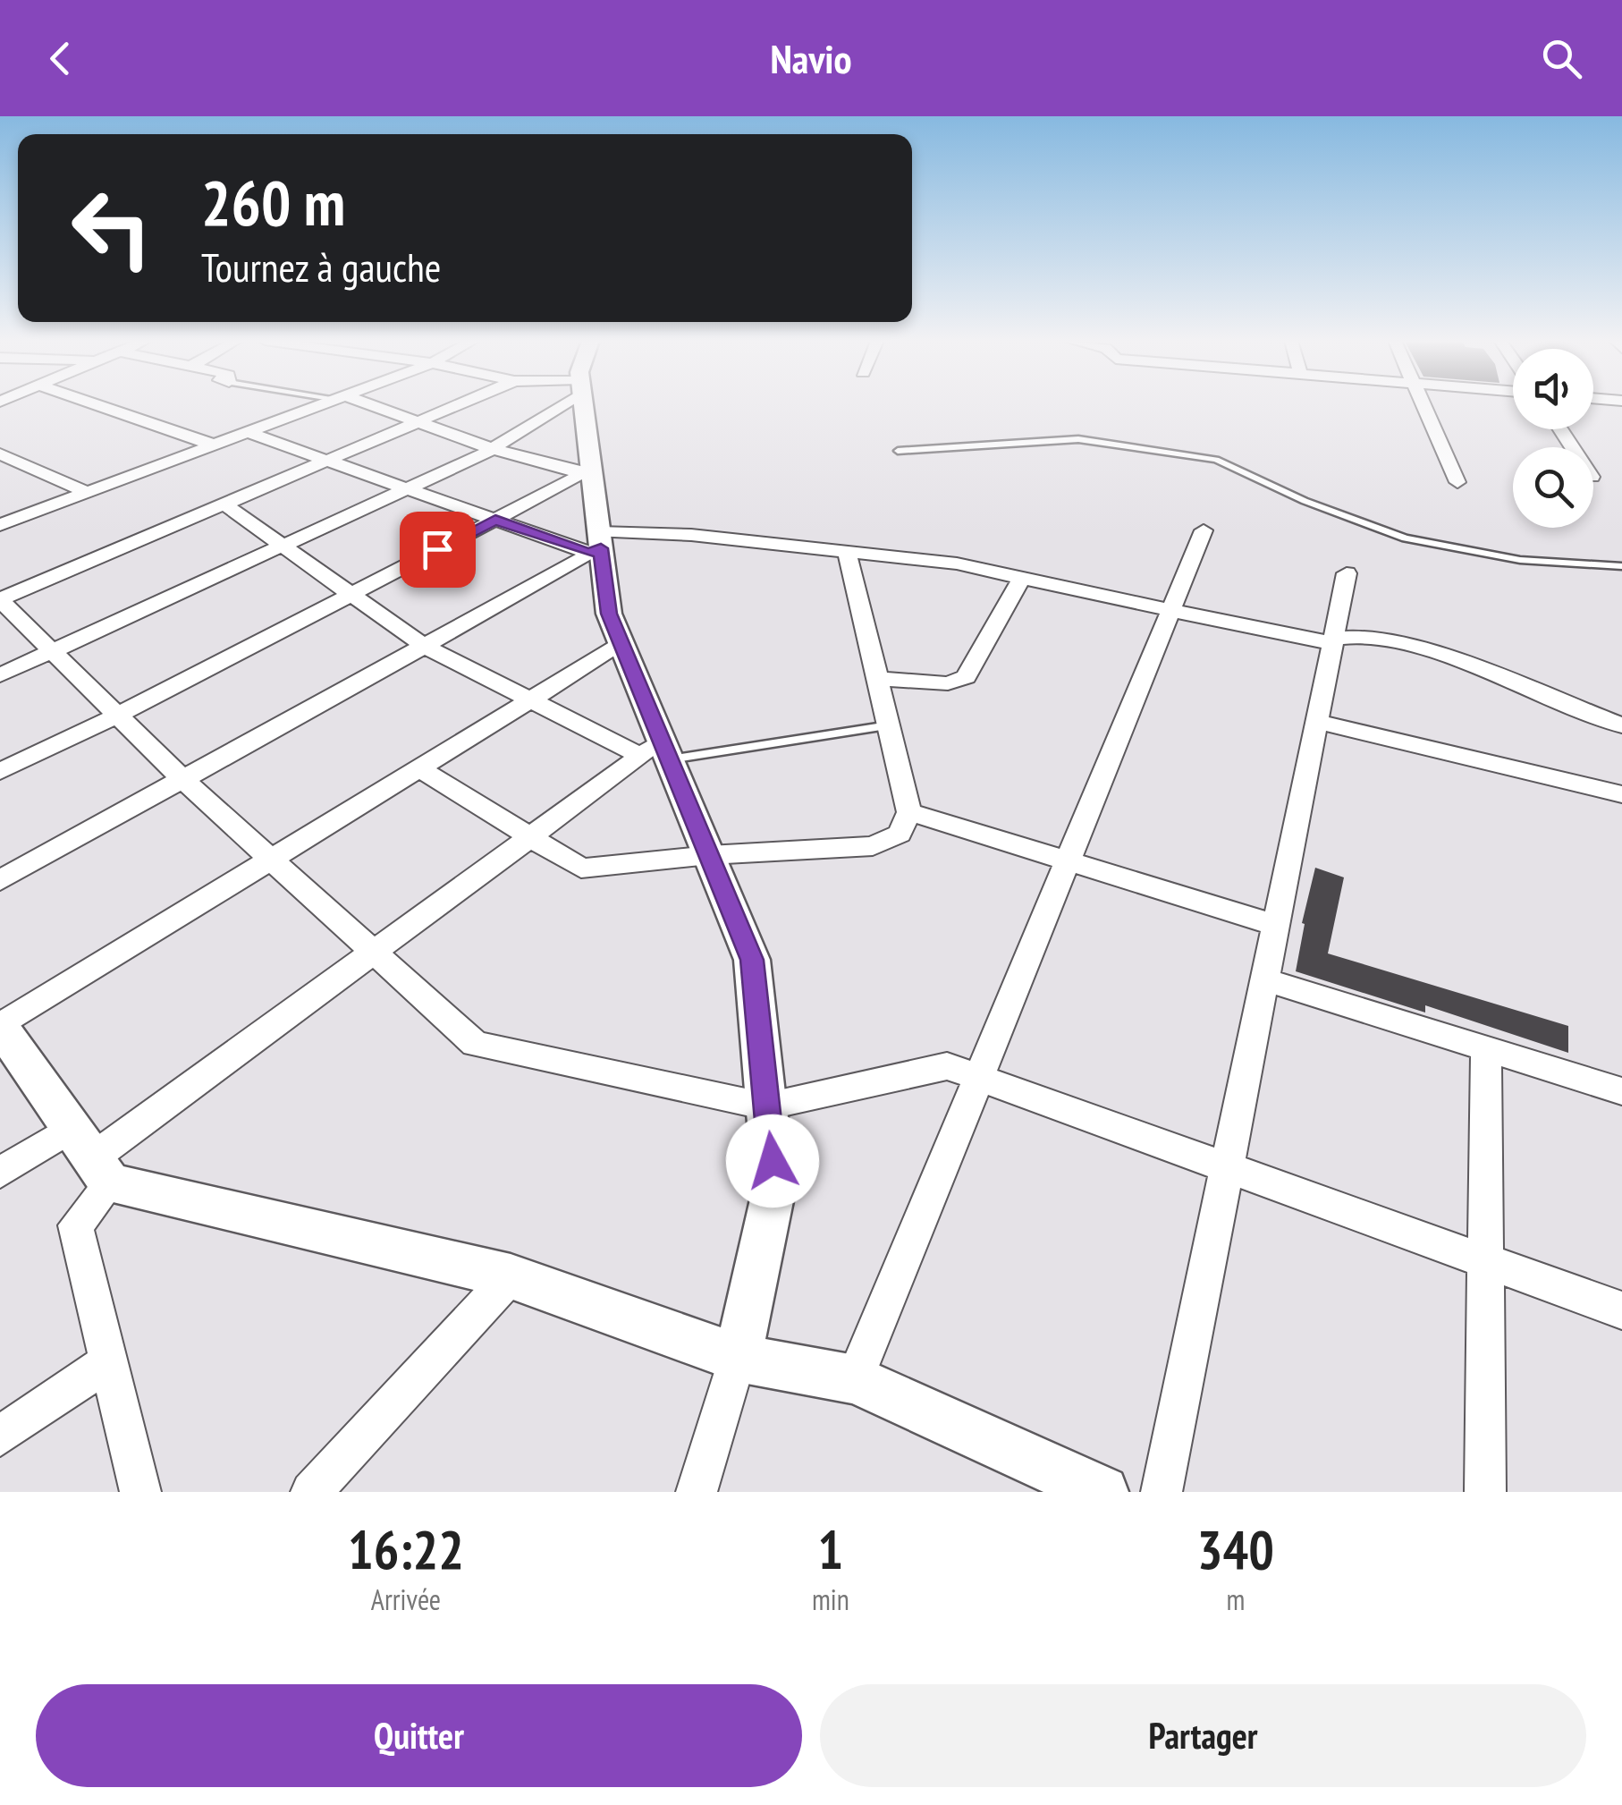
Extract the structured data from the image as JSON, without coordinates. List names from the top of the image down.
{
  "page": {
    "header": "Navio",
    "turn": ["260 m", "Tournez à gauche"],
    "eta": [
      "16:22",
      "Arrivée",
      "1",
      "min",
      "340",
      "m"
    ],
    "buttons": ["Quitter", "Partager"]
  }
}
